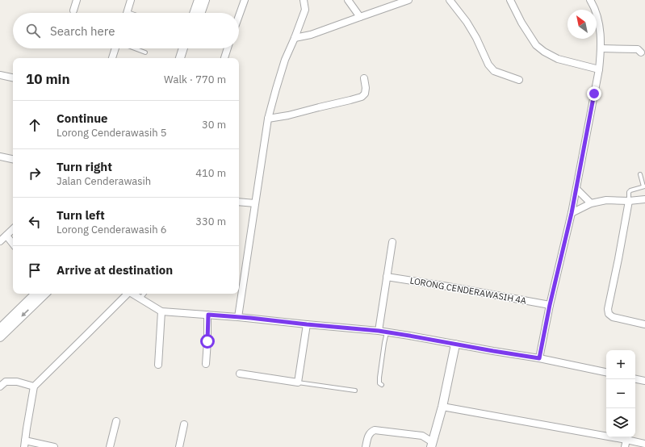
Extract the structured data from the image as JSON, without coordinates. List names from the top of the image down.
{
  "streets": {
    "street": ["LORONG CENDERAWASIH 4A"]
  },
  "north": "top left",
  "page": {
    "search": "Search here",
    "heading": ["10 min", "Walk · 770 m"],
    "list": [
      ["Continue", "Lorong Cenderawasih 5", "30 m"],
      ["Turn right", "Jalan Cenderawasih", "410 m"],
      ["Turn left", "Lorong Cenderawasih 6", "330 m"],
      "Arrive at destination"
    ],
    "map_buttons": ["+", "−"]
  }
}
